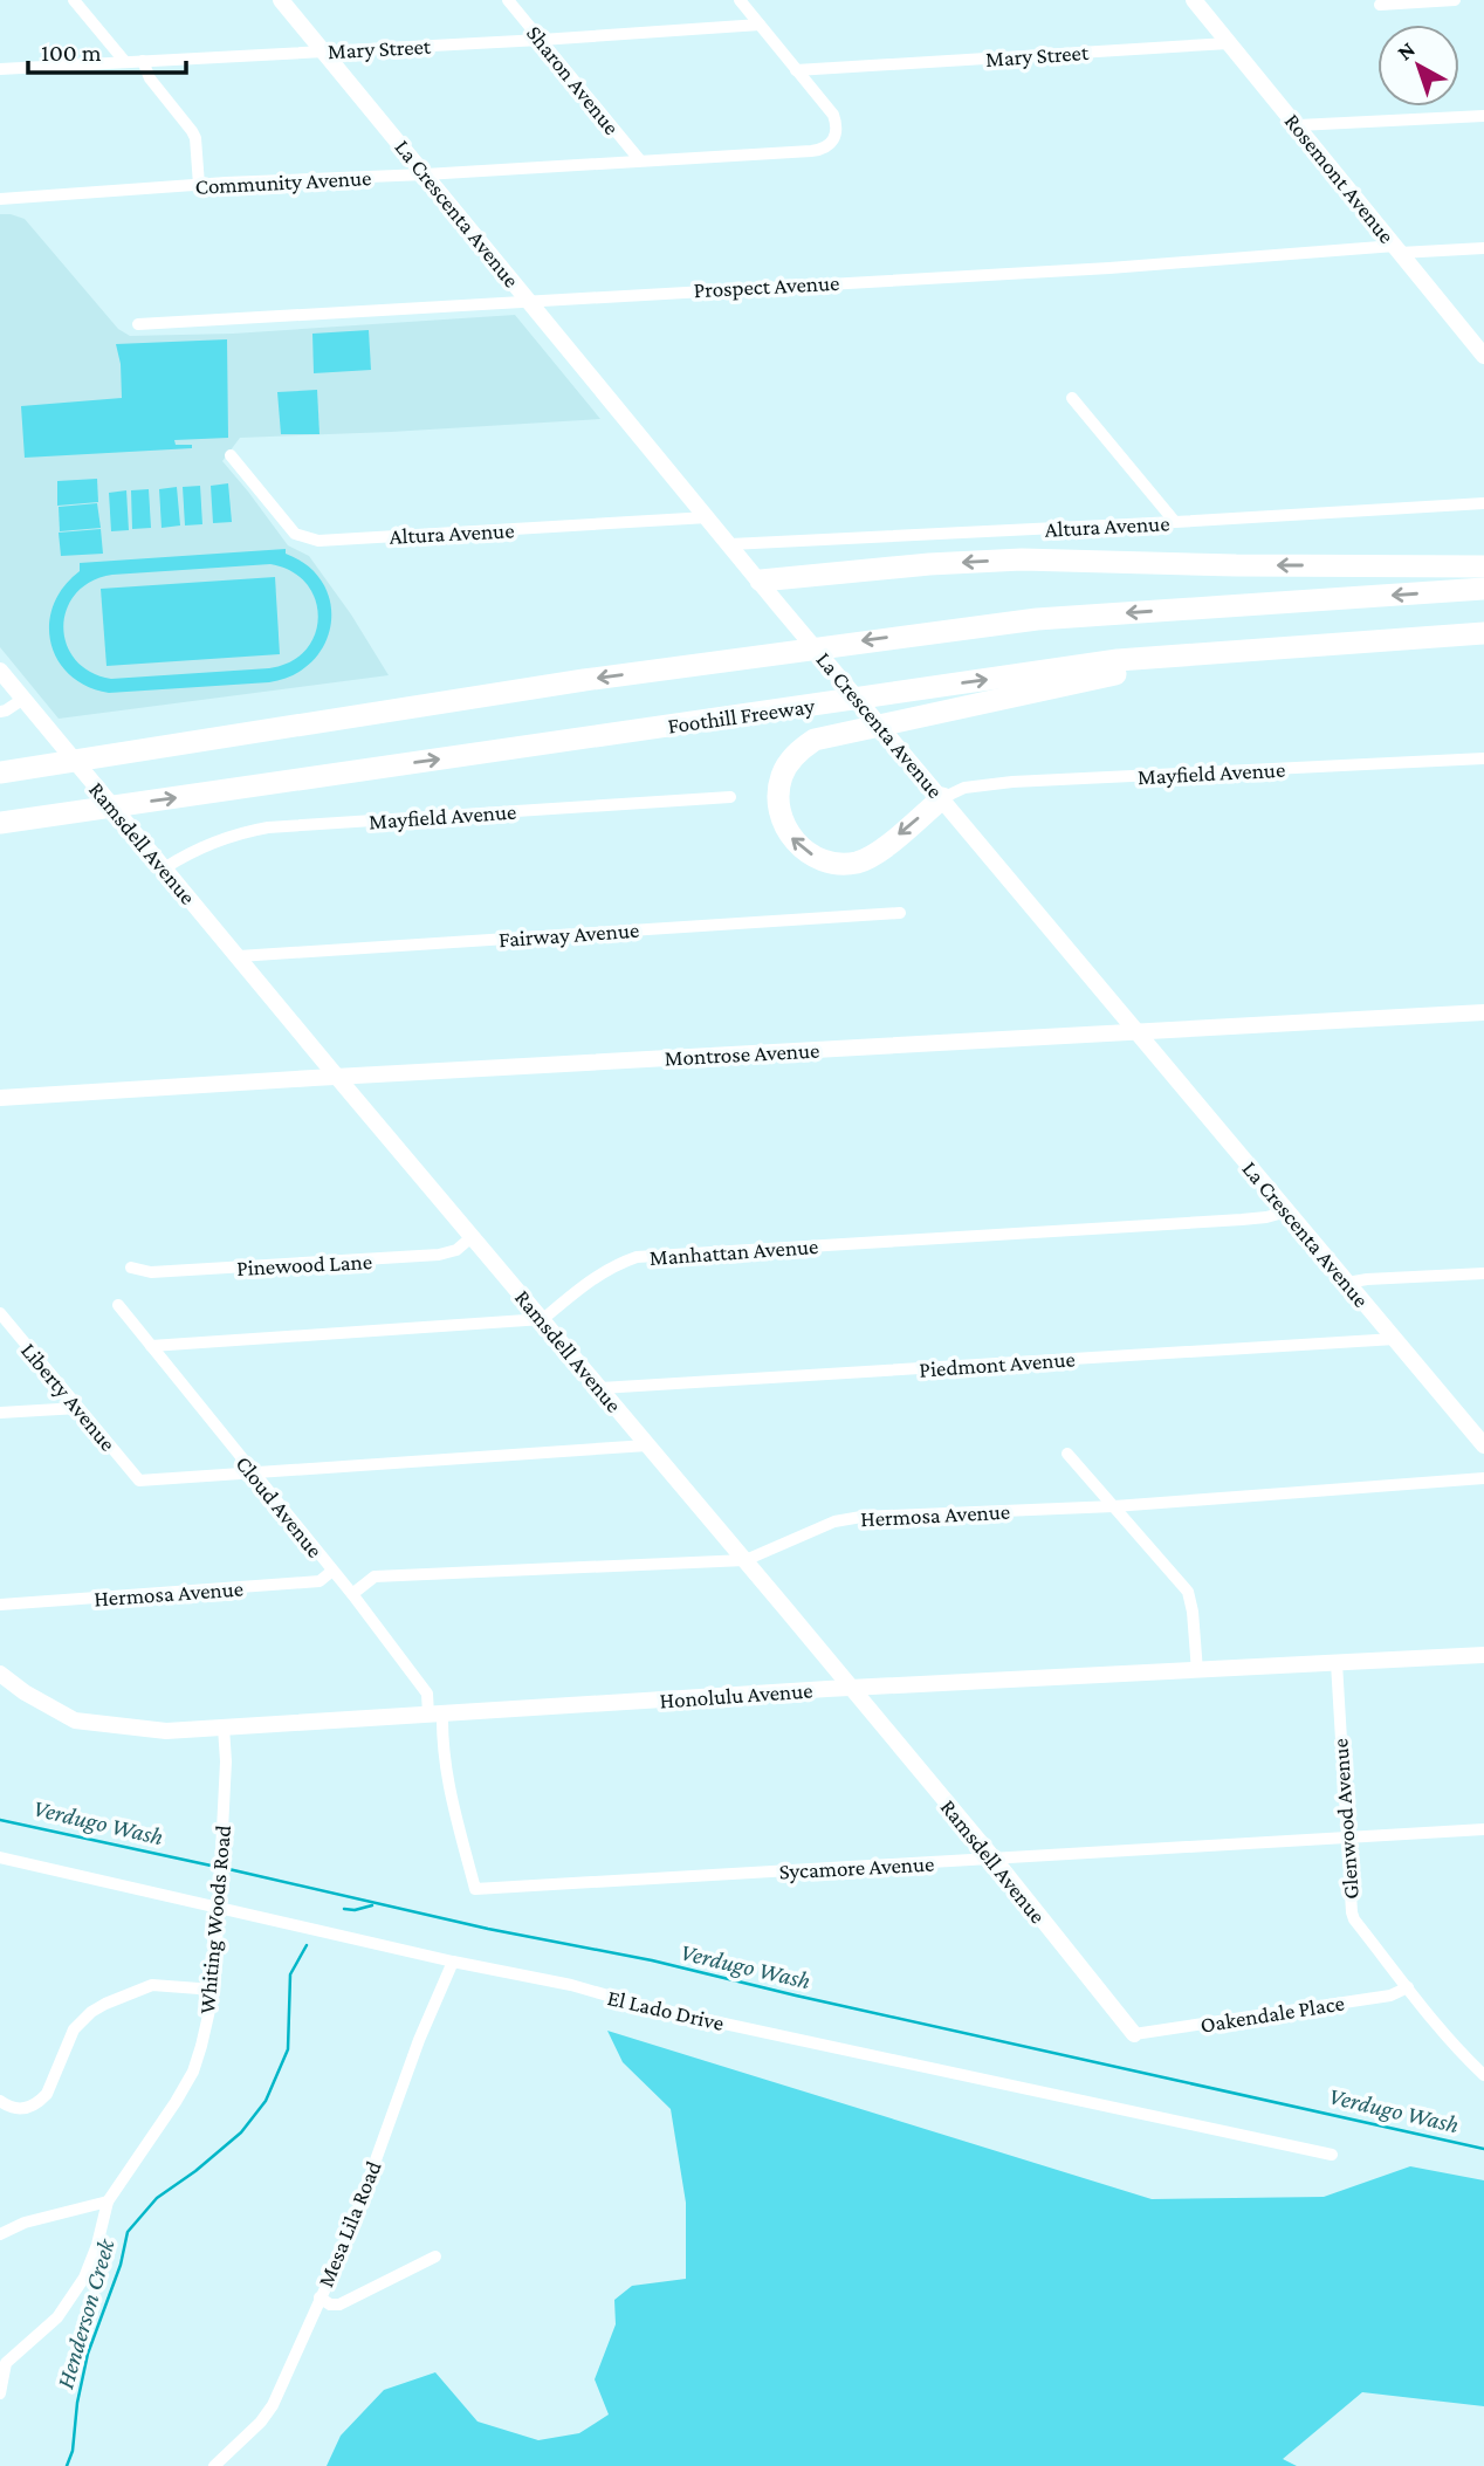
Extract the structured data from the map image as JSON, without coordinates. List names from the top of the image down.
{
  "streets": {
    "highway": ["Foothill Freeway"],
    "street": [
      "Mary Street",
      "Sharon Avenue",
      "Rosemont Avenue",
      "Community Avenue",
      "La Crescenta Avenue",
      "Prospect Avenue",
      "Altura Avenue",
      "Mayfield Avenue",
      "Ramsdell Avenue",
      "Fairway Avenue",
      "Montrose Avenue",
      "Manhattan Avenue",
      "Pinewood Lane",
      "Piedmont Avenue",
      "Liberty Avenue",
      "Cloud Avenue",
      "Hermosa Avenue",
      "Honolulu Avenue",
      "Glenwood Avenue",
      "Sycamore Avenue",
      "Whiting Woods Road",
      "El Lado Drive",
      "Oakendale Place",
      "Mesa Lila Road"
    ]
  },
  "crossings": [
    ["Mary Street", "Sharon Avenue"],
    ["Mary Street", "Rosemont Avenue"],
    ["Mary Street", "Community Avenue"],
    ["Mary Street", "La Crescenta Avenue"],
    ["Sharon Avenue", "Community Avenue"],
    ["Rosemont Avenue", "Prospect Avenue"],
    ["Community Avenue", "La Crescenta Avenue"],
    ["La Crescenta Avenue", "Prospect Avenue"],
    ["La Crescenta Avenue", "Altura Avenue"],
    ["La Crescenta Avenue", "Mayfield Avenue"],
    ["La Crescenta Avenue", "Montrose Avenue"],
    ["La Crescenta Avenue", "Manhattan Avenue"],
    ["La Crescenta Avenue", "Piedmont Avenue"],
    ["Mayfield Avenue", "Ramsdell Avenue"],
    ["Ramsdell Avenue", "Fairway Avenue"],
    ["Ramsdell Avenue", "Montrose Avenue"],
    ["Ramsdell Avenue", "Manhattan Avenue"],
    ["Ramsdell Avenue", "Pinewood Lane"],
    ["Ramsdell Avenue", "Piedmont Avenue"],
    ["Ramsdell Avenue", "Hermosa Avenue"],
    ["Ramsdell Avenue", "Honolulu Avenue"],
    ["Ramsdell Avenue", "Sycamore Avenue"],
    ["Ramsdell Avenue", "Oakendale Place"],
    ["Liberty Avenue", "Cloud Avenue"],
    ["Cloud Avenue", "Hermosa Avenue"],
    ["Cloud Avenue", "Honolulu Avenue"],
    ["Cloud Avenue", "Sycamore Avenue"],
    ["Honolulu Avenue", "Glenwood Avenue"],
    ["Honolulu Avenue", "Whiting Woods Road"],
    ["Glenwood Avenue", "Sycamore Avenue"],
    ["Glenwood Avenue", "Oakendale Place"],
    ["Whiting Woods Road", "El Lado Drive"],
    ["El Lado Drive", "Mesa Lila Road"]
  ],
  "water": ["Verdugo Wash", "Henderson Creek"],
  "scale_bar": "100 m",
  "north": "top left"
}
